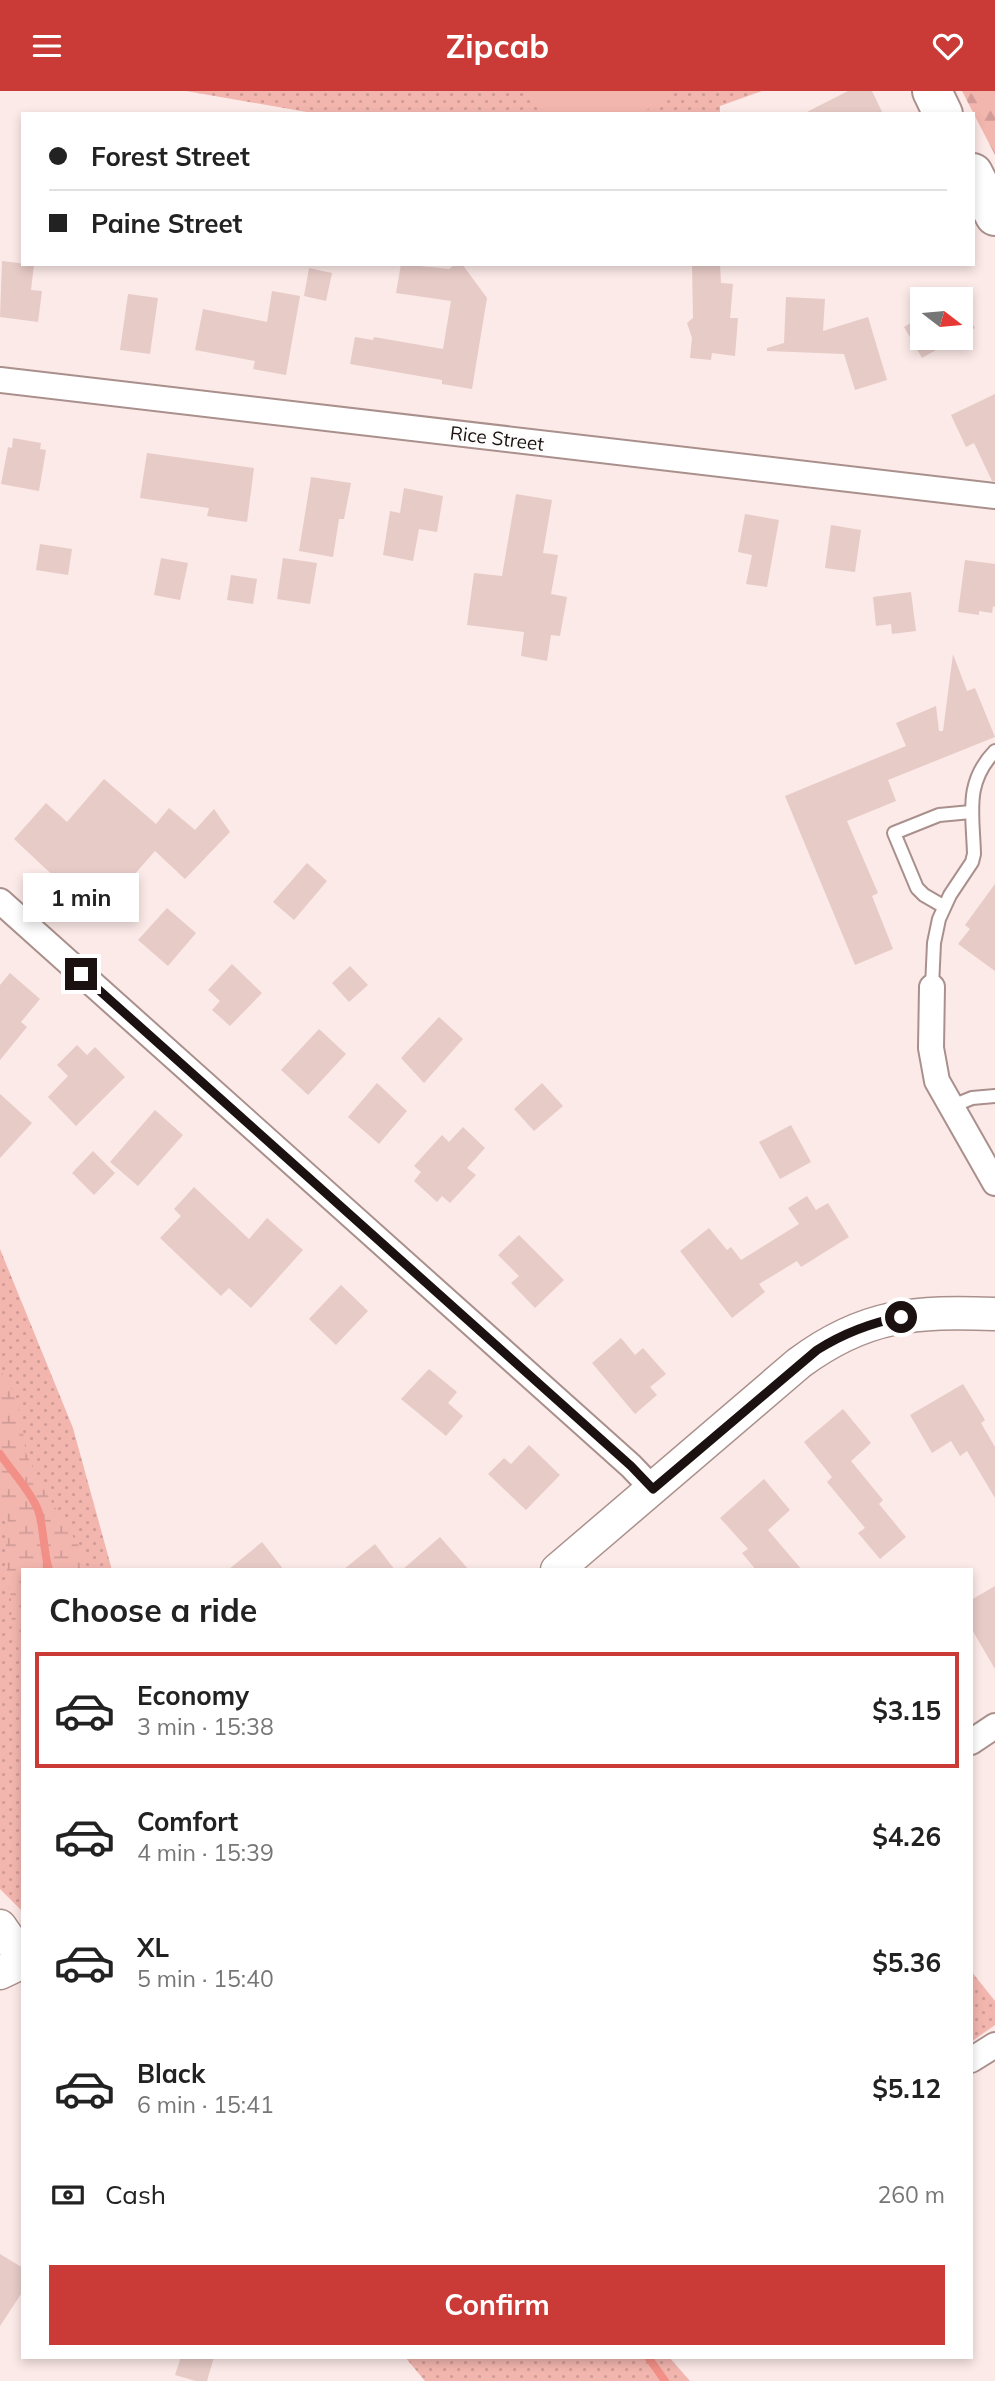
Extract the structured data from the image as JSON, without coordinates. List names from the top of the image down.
{
  "streets": {
    "street": ["Rice Street"]
  },
  "north": "right",
  "page": {
    "header": "Zipcab",
    "banner": ["Forest Street", "Paine Street"],
    "bubble": "1 min",
    "heading": "Choose a ride",
    "list": [
      {
        "name": "Economy",
        "note": "3 min · 15:38",
        "value": "$3.15"
      },
      {
        "name": "Comfort",
        "note": "4 min · 15:39",
        "value": "$4.26"
      },
      {
        "name": "XL",
        "note": "5 min · 15:40",
        "value": "$5.36"
      },
      {
        "name": "Black",
        "note": "6 min · 15:41",
        "value": "$5.12"
      }
    ],
    "pay": ["Cash", "260 m"],
    "buttons": "Confirm"
  }
}
